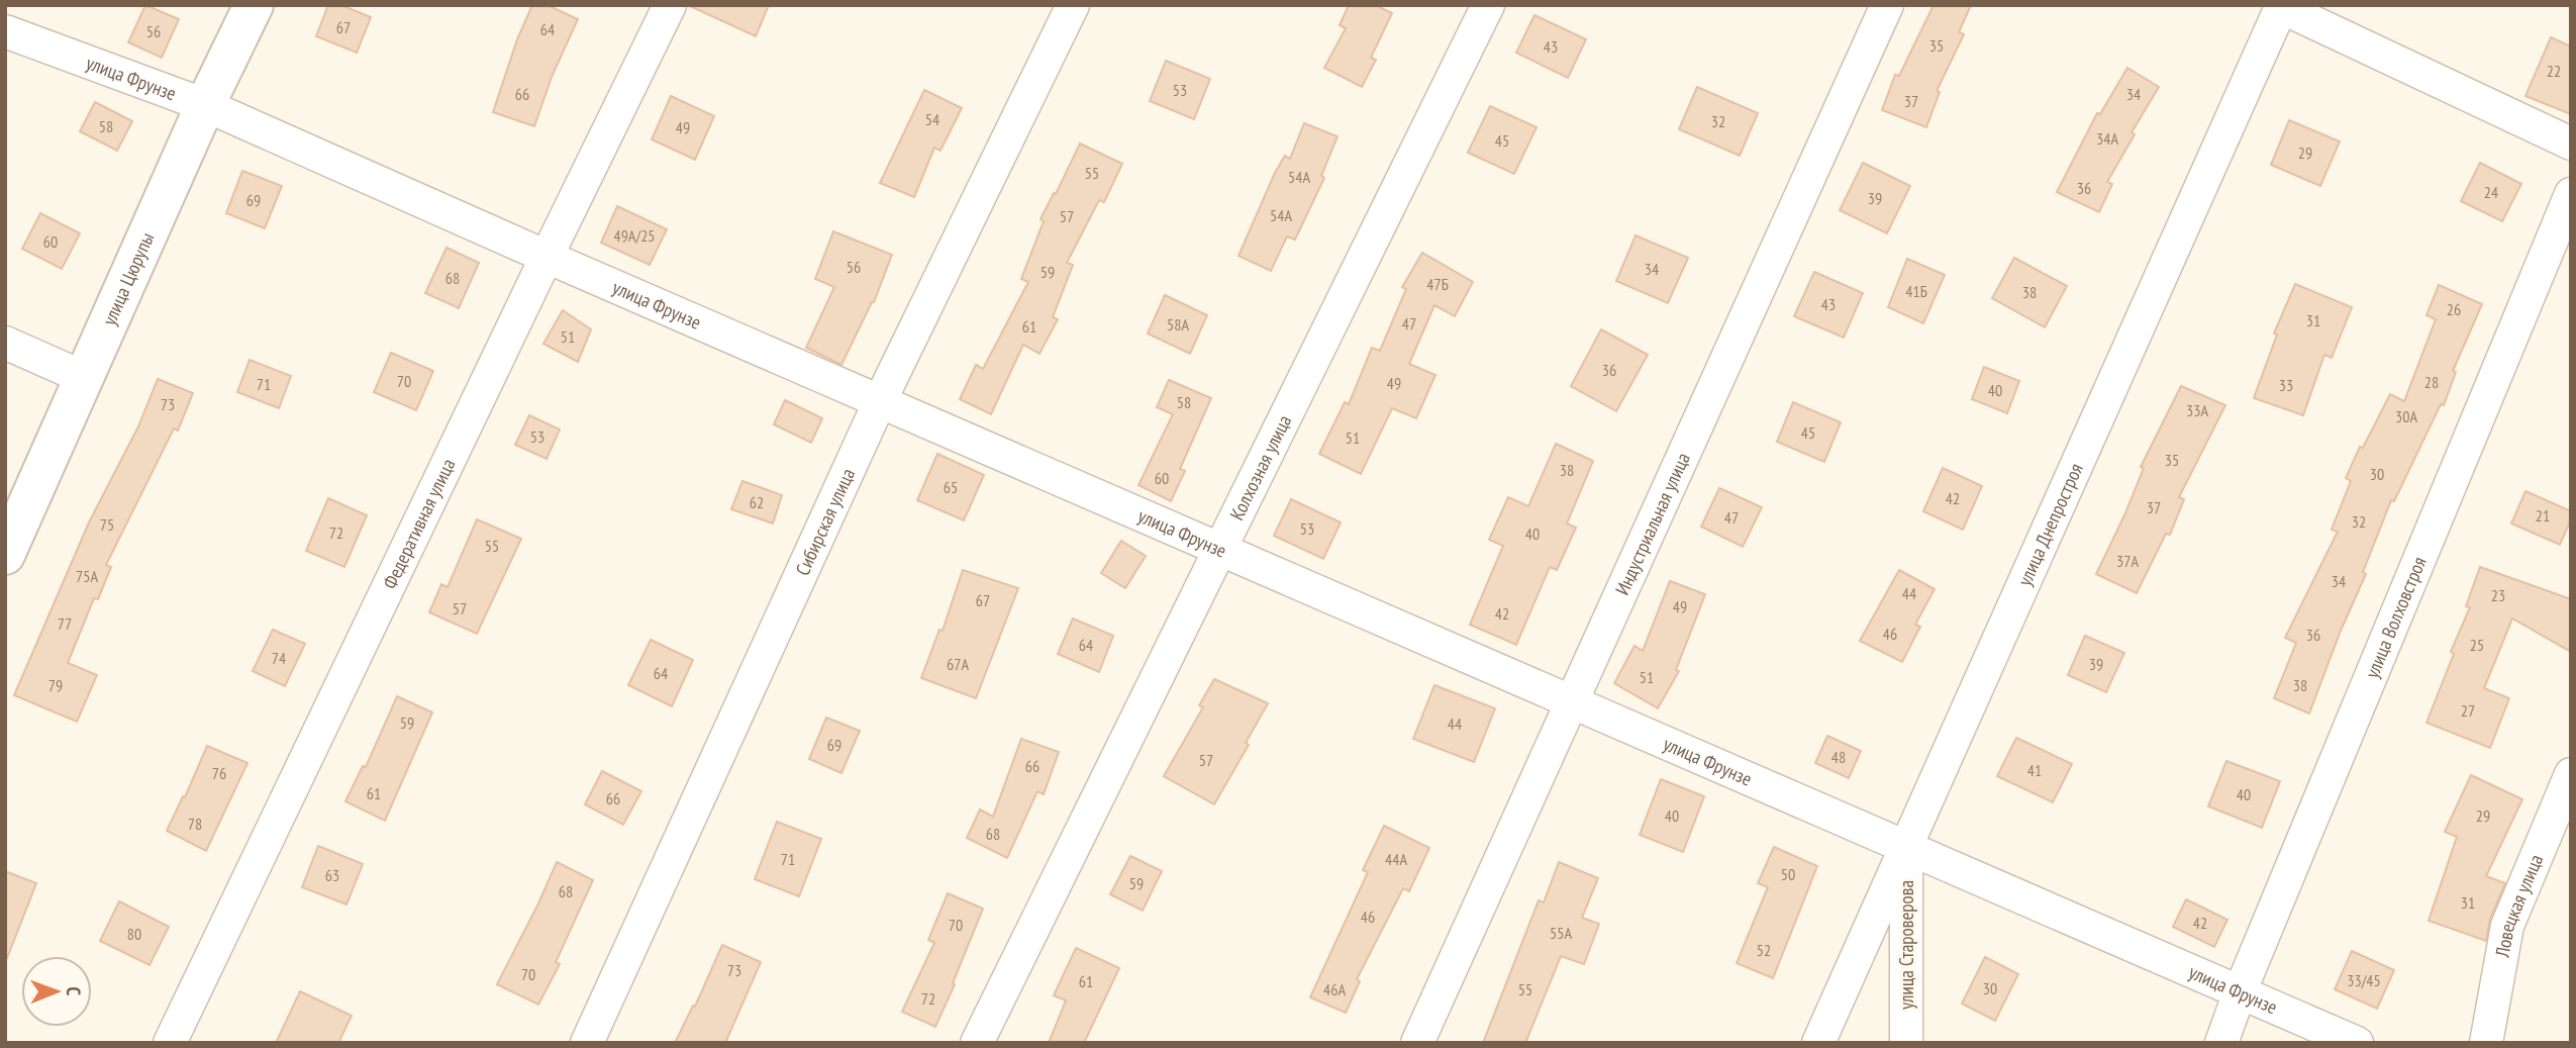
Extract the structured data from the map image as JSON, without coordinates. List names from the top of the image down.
{
  "streets": {
    "street": [
      "улица Фрунзе",
      "улица Цюрупы",
      "Колхозная улица",
      "Сибирская улица",
      "Федеративная улица",
      "Индустриальная улица",
      "улица Днепростроя",
      "улица Волховстроя",
      "Ловецкая улица",
      "улица Староверова"
    ]
  },
  "crossings": [
    ["улица Фрунзе", "улица Цюрупы"],
    ["улица Фрунзе", "Колхозная улица"],
    ["улица Фрунзе", "Сибирская улица"],
    ["улица Фрунзе", "Федеративная улица"],
    ["улица Фрунзе", "Индустриальная улица"],
    ["улица Фрунзе", "улица Днепростроя"],
    ["улица Фрунзе", "улица Волховстроя"],
    ["улица Фрунзе", "улица Староверова"],
    ["улица Днепростроя", "улица Староверова"]
  ],
  "house_numbers": [
    "67",
    "64",
    "56",
    "35",
    "43",
    "22",
    "53",
    "66",
    "34",
    "37",
    "54",
    "32",
    "58",
    "49",
    "34А",
    "45",
    "29",
    "55",
    "54А",
    "36",
    "24",
    "39",
    "69",
    "54А",
    "57",
    "49А/25",
    "60",
    "56",
    "34",
    "59",
    "68",
    "47Б",
    "41Б",
    "38",
    "43",
    "26",
    "31",
    "47",
    "58А",
    "61",
    "51",
    "36",
    "70",
    "28",
    "49",
    "71",
    "33",
    "40",
    "58",
    "73",
    "33А",
    "30А",
    "45",
    "53",
    "51",
    "35",
    "38",
    "30",
    "60",
    "65",
    "42",
    "62",
    "37",
    "21",
    "47",
    "32",
    "75",
    "53",
    "72",
    "40",
    "55",
    "37А",
    "75А",
    "34",
    "44",
    "23",
    "67",
    "49",
    "57",
    "42",
    "77",
    "46",
    "36",
    "64",
    "25",
    "74",
    "67А",
    "39",
    "64",
    "51",
    "79",
    "38",
    "27",
    "59",
    "44",
    "69",
    "48",
    "57",
    "66",
    "41",
    "76",
    "61",
    "40",
    "66",
    "40",
    "29",
    "78",
    "68",
    "71",
    "44А",
    "50",
    "63",
    "59",
    "68",
    "31",
    "46",
    "42",
    "70",
    "55А",
    "80",
    "52",
    "73",
    "70",
    "33/45",
    "61",
    "30",
    "46А",
    "55",
    "72"
  ],
  "north": "right"
}
